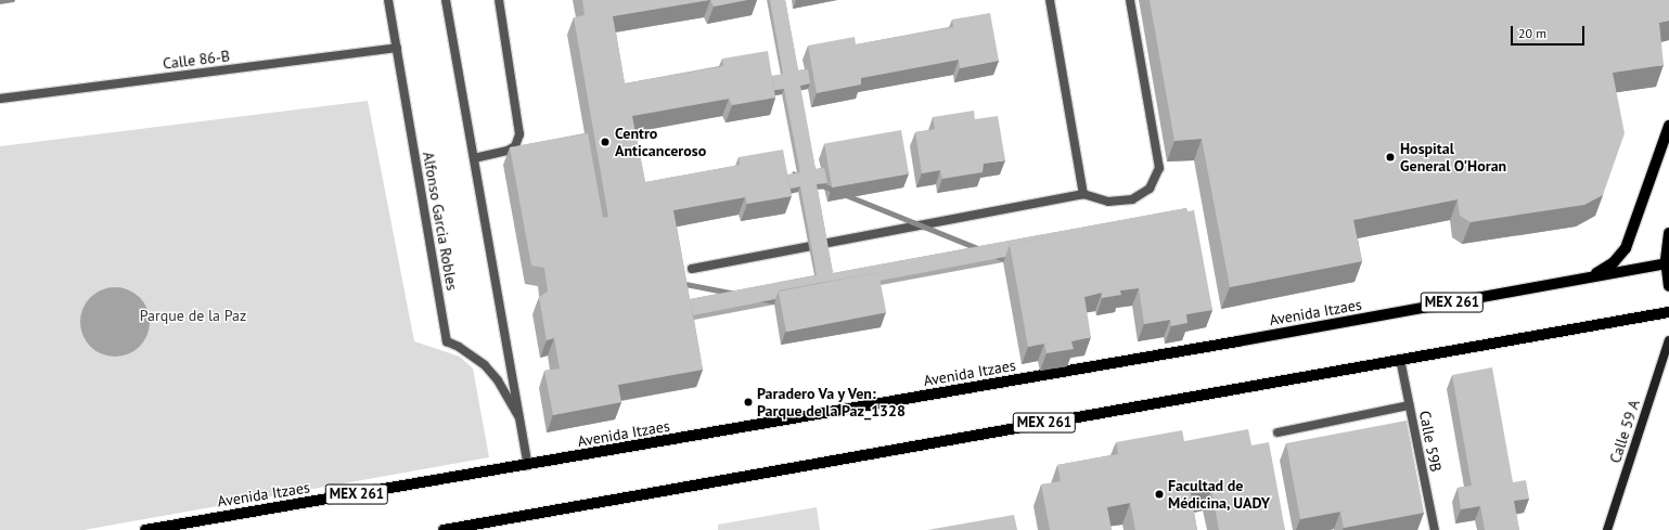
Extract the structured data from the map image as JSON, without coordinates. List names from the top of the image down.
{
  "streets": {
    "main road": ["MEX 261", "Avenida Itzaes", "Calle 59 A"],
    "street": ["Calle 86-B", "Alfonso Garcia Robles", "Calle 59B"]
  },
  "crossings": [
    ["Calle 86-B", "Alfonso Garcia Robles"],
    ["Alfonso Garcia Robles", "Avenida Itzaes"],
    ["MEX 261", "Calle 59B"]
  ],
  "parks": ["Parque de la Paz"],
  "places": [
    "Centro Anticanceroso",
    "Hospital General O'Horan",
    "Paradero Va y Ven: Parque de la Paz_1328",
    "Facultad de Médicina, UADY"
  ],
  "scale_bar": "20 m"
}
